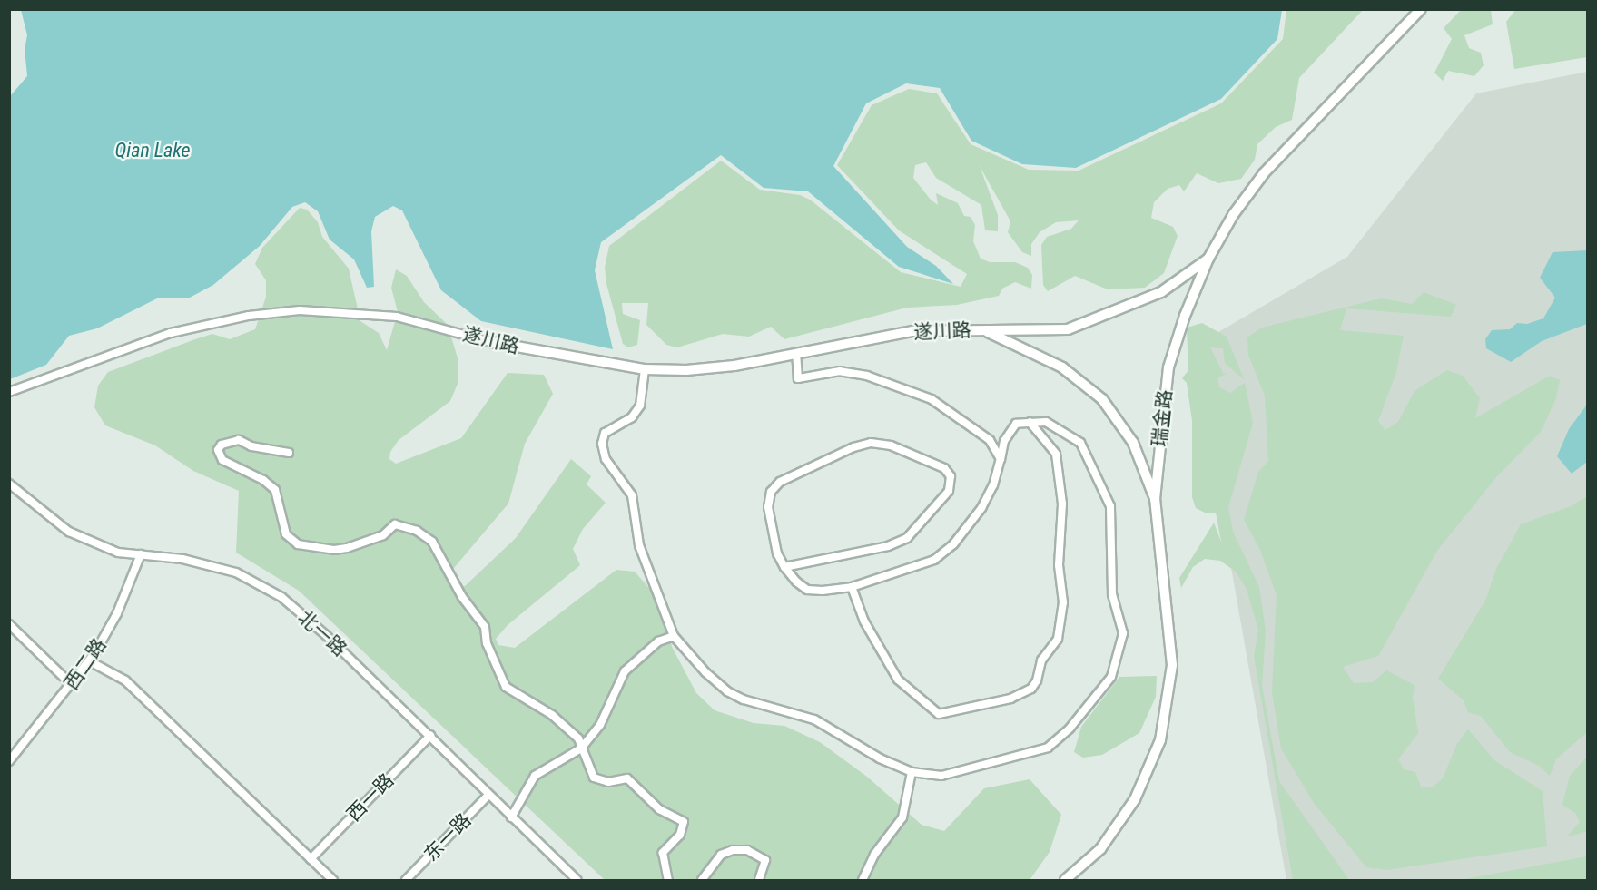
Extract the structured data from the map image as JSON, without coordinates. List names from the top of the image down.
{
  "streets": {
    "street": [
      "遂川路",
      "瑞金路",
      "北一路",
      "西二路",
      "西一路",
      "东一路"
    ]
  },
  "crossings": [
    ["遂川路", "瑞金路"],
    ["北一路", "西二路"],
    ["北一路", "西一路"],
    ["北一路", "东一路"]
  ],
  "water": ["Qian Lake"]
}
